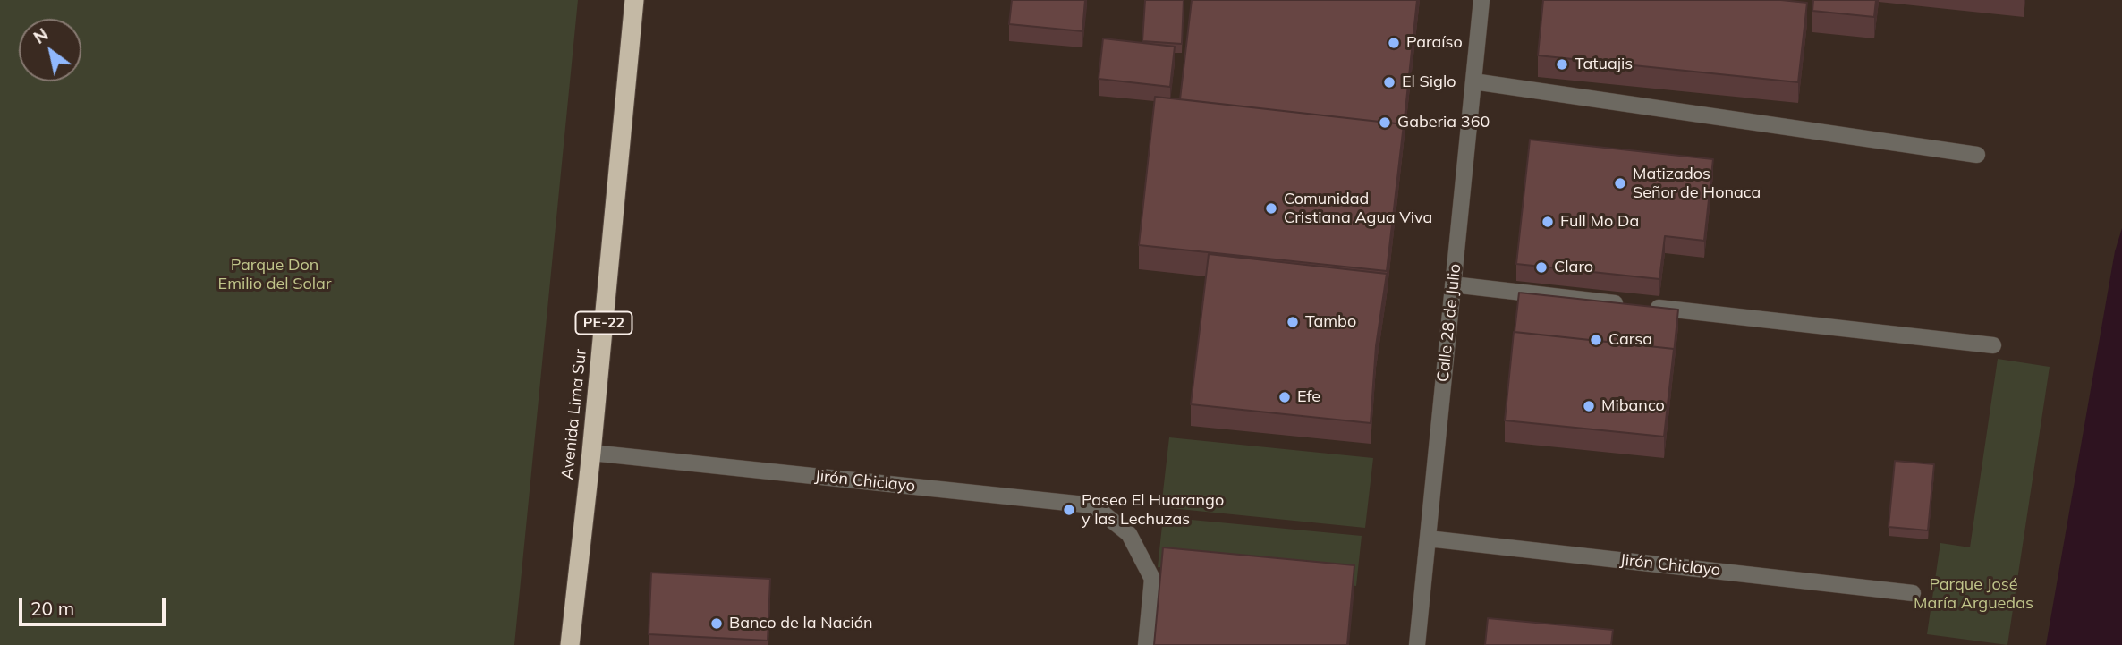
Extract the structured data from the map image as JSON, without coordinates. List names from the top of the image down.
{
  "streets": {
    "highway": ["PE-22", "Avenida Lima Sur"],
    "street": ["Calle 28 de Julio", "Jirón Chiclayo"]
  },
  "crossings": [
    ["Calle 28 de Julio", "Jirón Chiclayo"],
    ["Avenida Lima Sur", "Jirón Chiclayo"]
  ],
  "parks": ["Parque Don Emilio del Solar", "Parque José María Arguedas"],
  "places": [
    "Paraíso",
    "Tatuajis",
    "El Siglo",
    "Gaberia 360",
    "Matizados Señor de Honaca",
    "Comunidad Cristiana Agua Viva",
    "Full Mo Da",
    "Claro",
    "Tambo",
    "Carsa",
    "Efe",
    "Mibanco",
    "Paseo El Huarango y las Lechuzas",
    "Banco de la Nación"
  ],
  "scale_bar": "20 m",
  "north": "top left"
}
